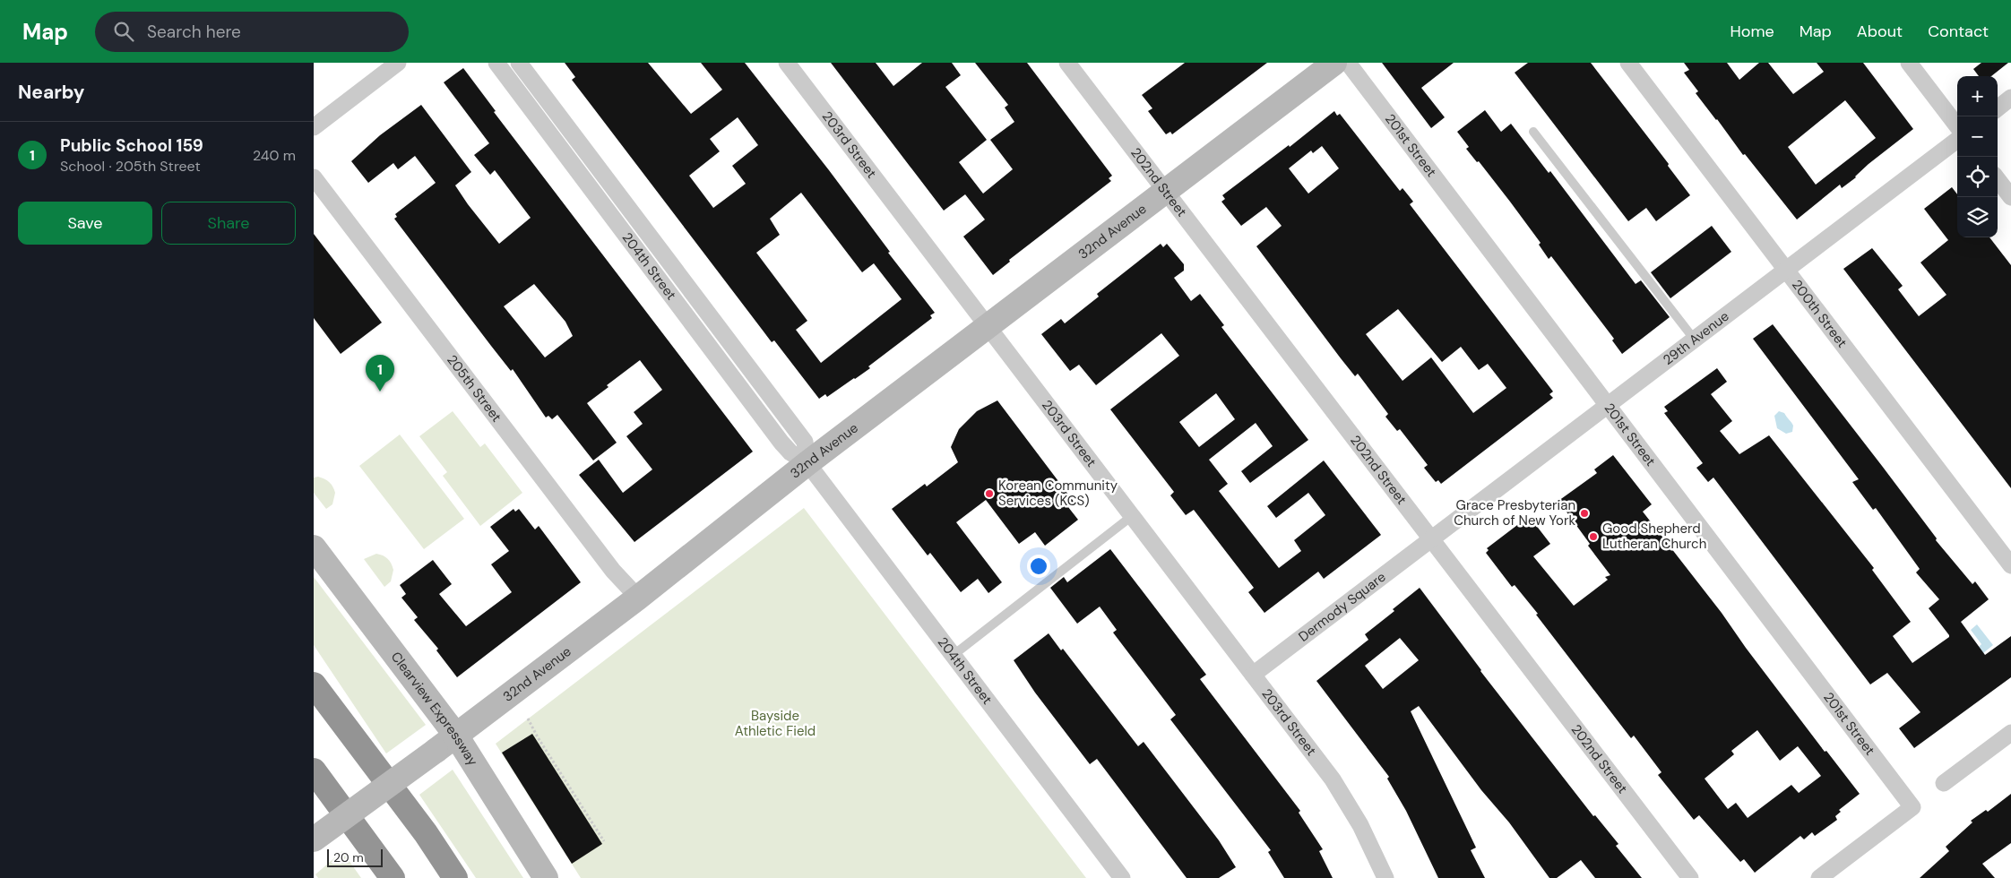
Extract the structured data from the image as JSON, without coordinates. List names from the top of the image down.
{
  "streets": {
    "street": [
      "203rd Street",
      "201st Street",
      "202nd Street",
      "32nd Avenue",
      "204th Street",
      "200th Street",
      "29th Avenue",
      "205th Street",
      "Dermody Square",
      "Clearview Expressway"
    ]
  },
  "crossings": [
    ["203rd Street", "32nd Avenue"],
    ["203rd Street", "Dermody Square"],
    ["201st Street", "29th Avenue"],
    ["202nd Street", "32nd Avenue"],
    ["202nd Street", "29th Avenue"],
    ["202nd Street", "Dermody Square"],
    ["32nd Avenue", "204th Street"],
    ["32nd Avenue", "205th Street"],
    ["32nd Avenue", "Clearview Expressway"],
    ["200th Street", "29th Avenue"],
    ["29th Avenue", "Dermody Square"]
  ],
  "parks": ["Bayside Athletic Field"],
  "places": ["Korean Community Services (KCS)", "Grace Presbyterian Church of New York", "Good Shepherd Lutheran Church"],
  "scale_bar": "20 m",
  "page": {
    "header": "Map",
    "search": "Search here",
    "nav": [
      "Home",
      "Map",
      "About",
      "Contact"
    ],
    "heading": "Nearby",
    "map_buttons": ["+", "−"],
    "list": [
      {
        "mark": "1",
        "name": "Public School 159",
        "note": "School · 205th Street",
        "value": "240 m"
      }
    ],
    "buttons": ["Save", "Share"],
    "pins": "1",
    "scale": "20 m"
  }
}
